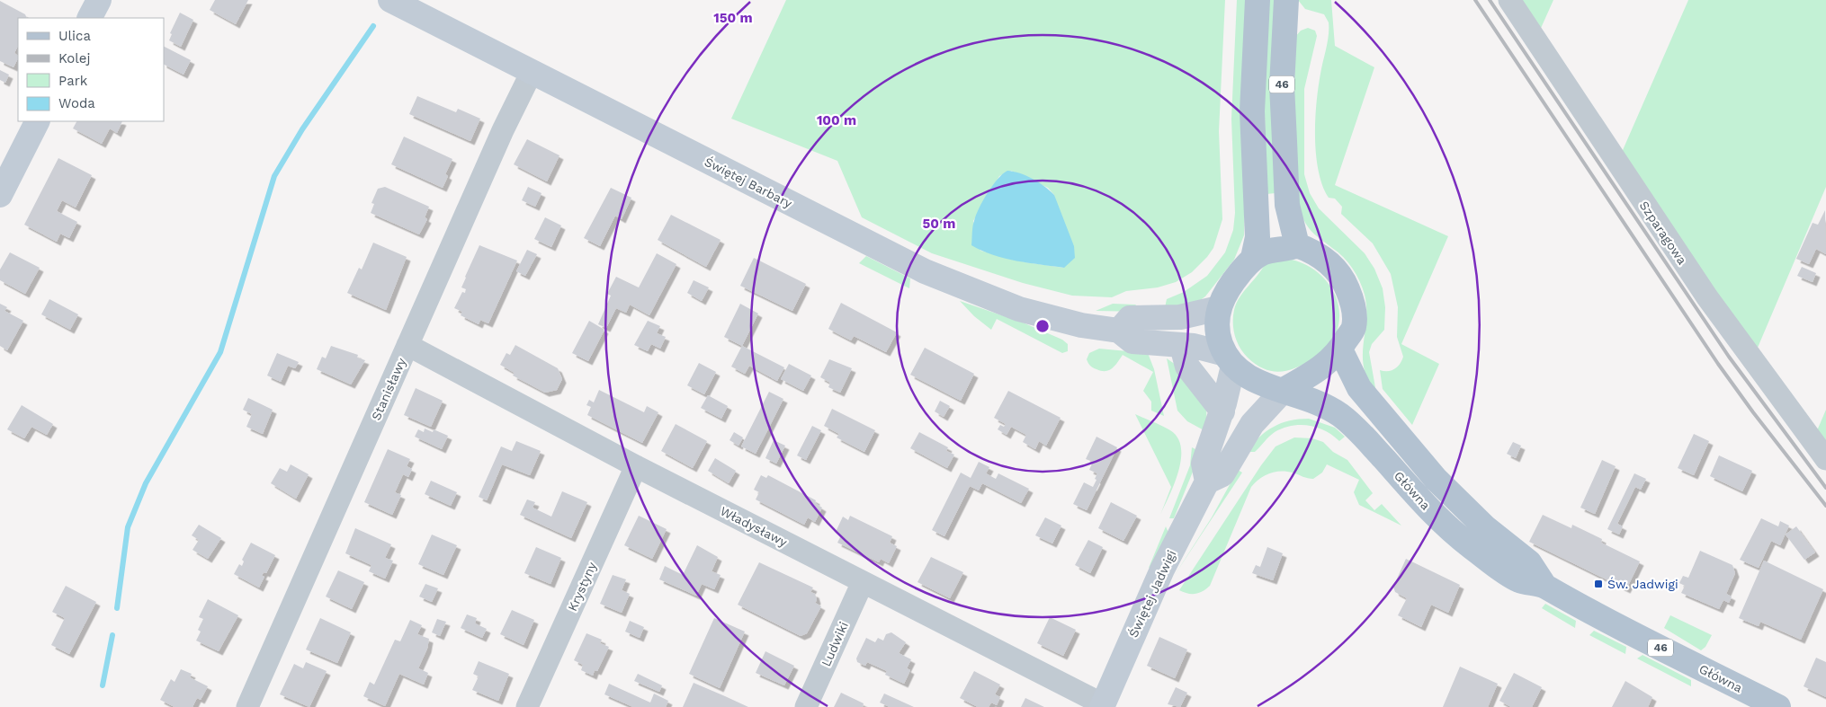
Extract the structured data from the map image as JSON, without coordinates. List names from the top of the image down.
{
  "streets": {
    "main road": ["46", "Główna"],
    "street": [
      "Świętej Barbary",
      "Szparagowa",
      "Stanisławy",
      "Władysławy",
      "Krystyny",
      "Świętej Jadwigi",
      "Ludwiki"
    ]
  },
  "crossings": [
    ["46", "Świętej Barbary"],
    ["46", "Główna"],
    ["46", "Świętej Jadwigi"],
    ["Świętej Barbary", "Stanisławy"],
    ["Świętej Barbary", "Główna"],
    ["Świętej Barbary", "Świętej Jadwigi"],
    ["Stanisławy", "Władysławy"],
    ["Główna", "Świętej Jadwigi"],
    ["Władysławy", "Krystyny"],
    ["Władysławy", "Świętej Jadwigi"],
    ["Władysławy", "Ludwiki"]
  ],
  "places": {
    "transit": ["Św. Jadwigi"]
  },
  "legend": [
    "Ulica",
    "Kolej",
    "Park",
    "Woda"
  ],
  "rings": ["150 m", "100 m", "50 m"]
}
